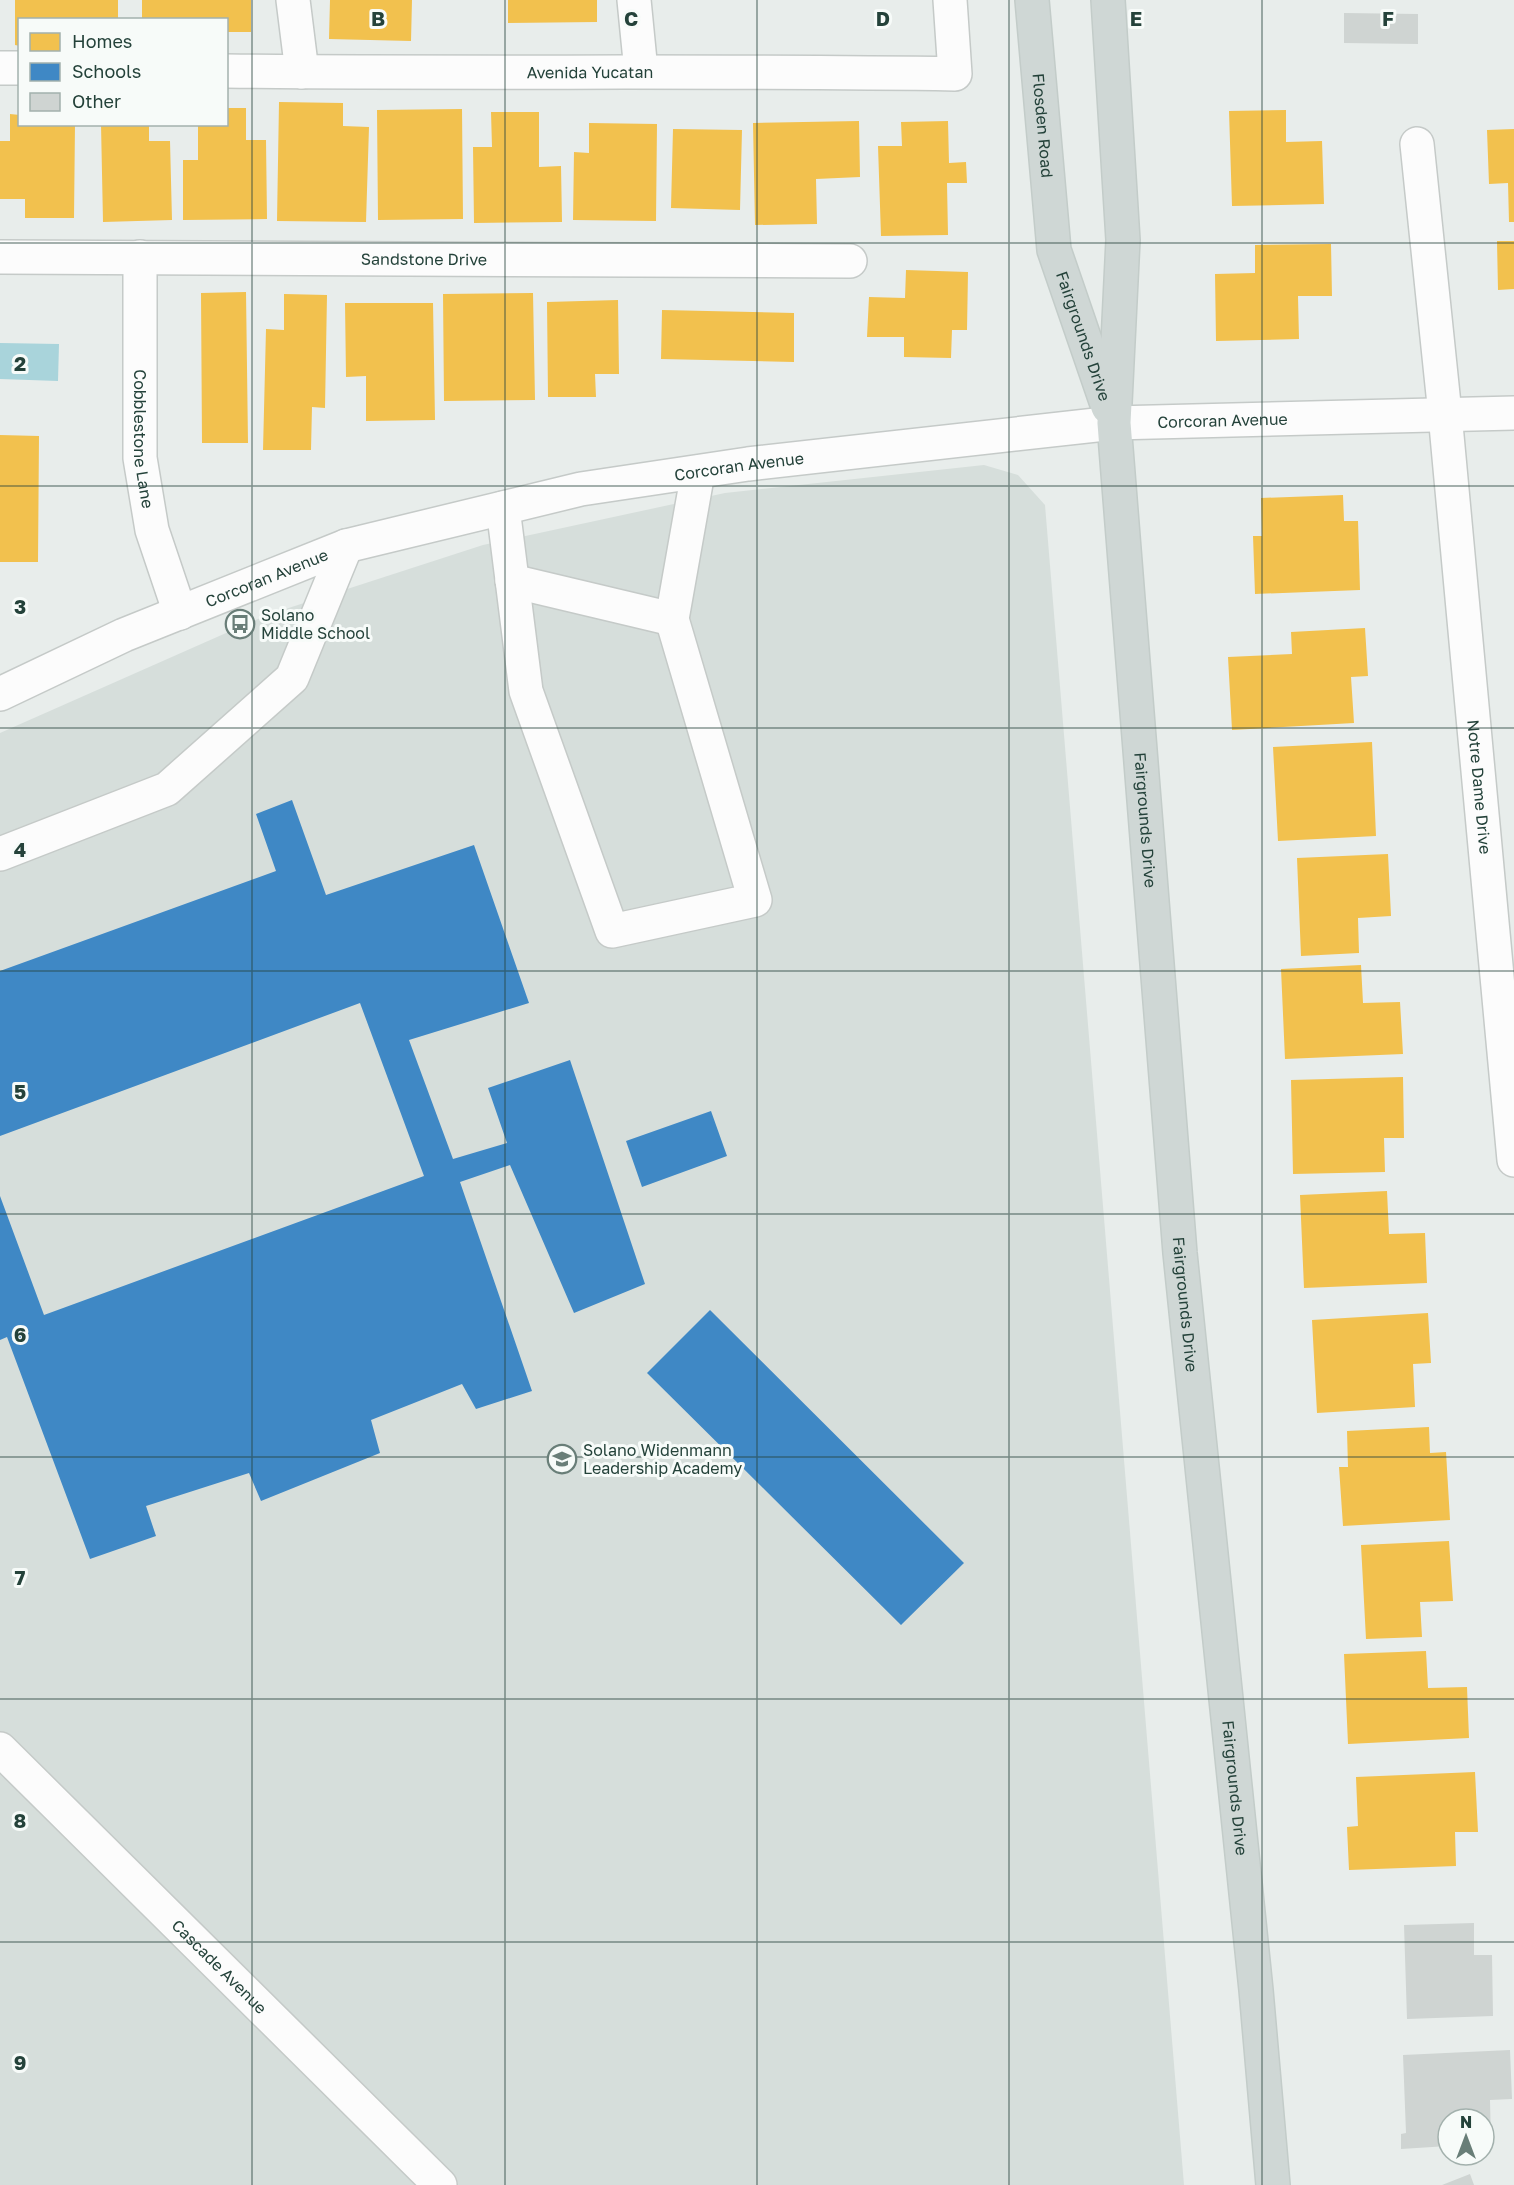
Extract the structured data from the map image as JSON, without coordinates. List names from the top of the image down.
{
  "streets": {
    "main road": ["Flosden Road", "Fairgrounds Drive"],
    "street": [
      "Avenida Yucatan",
      "Sandstone Drive",
      "Corcoran Avenue",
      "Cobblestone Lane",
      "Notre Dame Drive",
      "Cascade Avenue"
    ]
  },
  "crossings": [
    ["Flosden Road", "Fairgrounds Drive"],
    ["Sandstone Drive", "Cobblestone Lane"],
    ["Fairgrounds Drive", "Corcoran Avenue"],
    ["Corcoran Avenue", "Cobblestone Lane"],
    ["Corcoran Avenue", "Notre Dame Drive"]
  ],
  "places": {
    "bus stop": ["Solano Middle School"],
    "school or university": ["Solano Widenmann Leadership Academy"]
  },
  "legend": ["Homes", "Schools", "Other"],
  "north": "top",
  "grid": {
    "columns": [
      "B",
      "C",
      "D",
      "E",
      "F"
    ],
    "rows": [
      "2",
      "3",
      "4",
      "5",
      "6",
      "7",
      "8",
      "9"
    ]
  }
}
